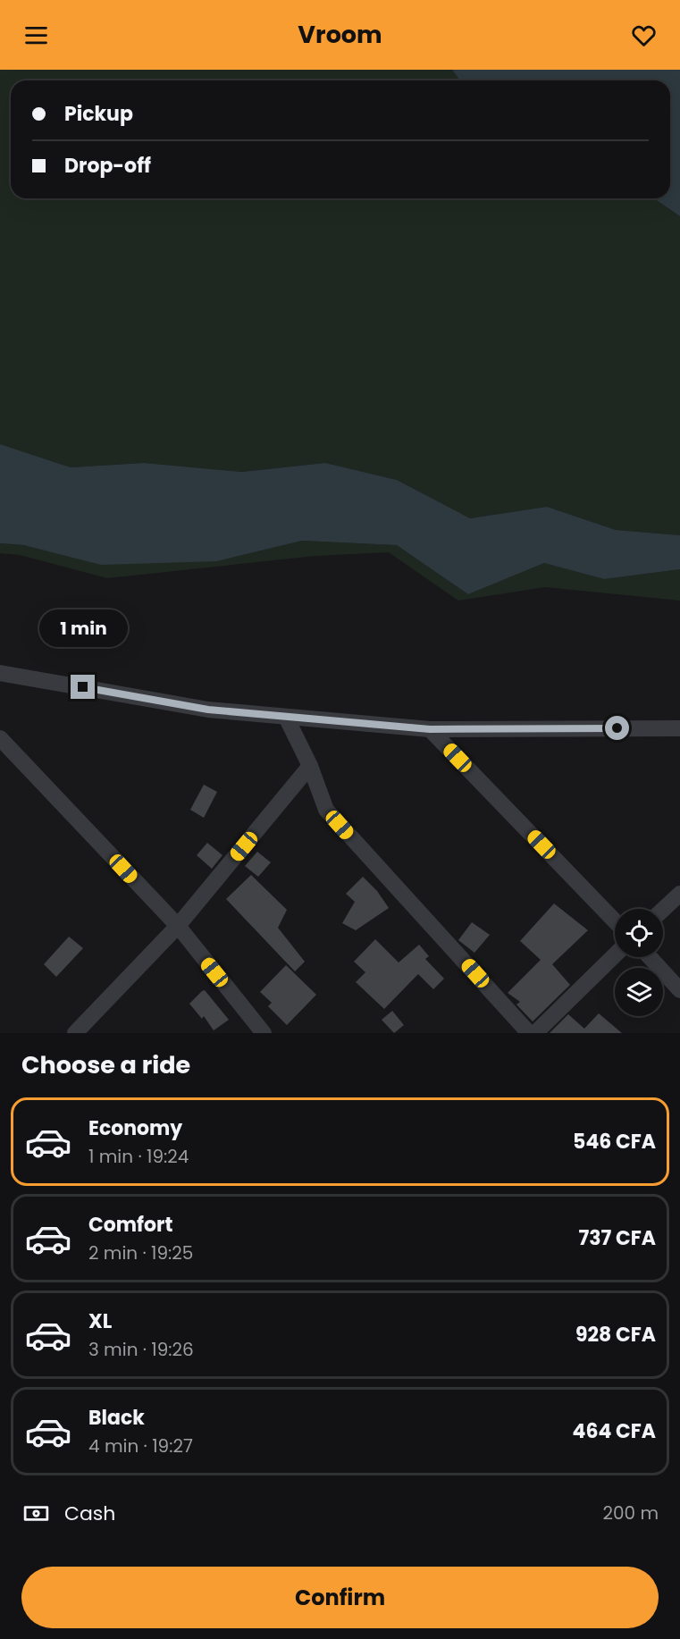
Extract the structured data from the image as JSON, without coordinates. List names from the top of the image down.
{
  "page": {
    "header": "Vroom",
    "banner": ["Pickup", "Drop-off"],
    "bubble": "1 min",
    "heading": "Choose a ride",
    "list": [
      {
        "name": "Economy",
        "note": "1 min · 19:24",
        "value": "546 CFA"
      },
      {
        "name": "Comfort",
        "note": "2 min · 19:25",
        "value": "737 CFA"
      },
      {
        "name": "XL",
        "note": "3 min · 19:26",
        "value": "928 CFA"
      },
      {
        "name": "Black",
        "note": "4 min · 19:27",
        "value": "464 CFA"
      }
    ],
    "pay": ["Cash", "200 m"],
    "buttons": "Confirm"
  }
}
